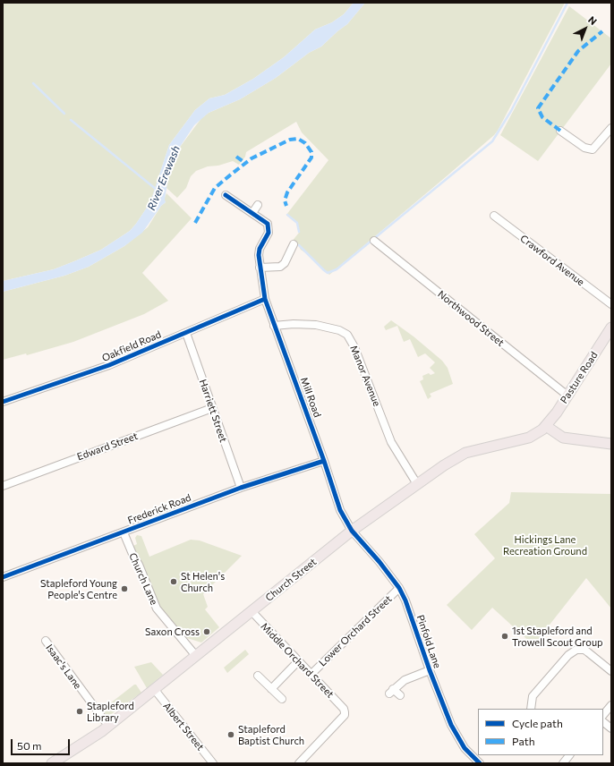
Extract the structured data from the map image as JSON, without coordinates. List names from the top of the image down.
{
  "streets": {
    "main road": ["Pasture Road", "Church Street"],
    "street": [
      "Crawford Avenue",
      "Northwood Street",
      "Oakfield Road",
      "Manor Avenue",
      "Mill Road",
      "Harriett Street",
      "Edward Street",
      "Frederick Road",
      "Church Lane",
      "Lower Orchard Street",
      "Pinfold Lane",
      "Middle Orchard Street",
      "Isaac's Lane",
      "Albert Street"
    ]
  },
  "crossings": [
    ["Northwood Street", "Pasture Road"],
    ["Oakfield Road", "Mill Road"],
    ["Oakfield Road", "Harriett Street"],
    ["Manor Avenue", "Mill Road"],
    ["Manor Avenue", "Church Street"],
    ["Pasture Road", "Church Street"],
    ["Mill Road", "Frederick Road"],
    ["Mill Road", "Church Street"],
    ["Mill Road", "Pinfold Lane"],
    ["Harriett Street", "Edward Street"],
    ["Harriett Street", "Frederick Road"],
    ["Frederick Road", "Church Lane"],
    ["Church Lane", "Church Street"],
    ["Church Street", "Pinfold Lane"],
    ["Church Street", "Middle Orchard Street"],
    ["Church Street", "Isaac's Lane"],
    ["Church Street", "Albert Street"],
    ["Lower Orchard Street", "Pinfold Lane"],
    ["Lower Orchard Street", "Middle Orchard Street"]
  ],
  "water": ["River Erewash"],
  "parks": ["Hickings Lane Recreation Ground"],
  "places": [
    "St Helen's Church",
    "Stapleford Young People's Centre",
    "Saxon Cross",
    "1st Stapleford and Trowell Scout Group",
    "Stapleford Library",
    "Stapleford Baptist Church"
  ],
  "legend": ["Cycle path", "Path"],
  "scale_bar": "50 m",
  "north": "top right"
}
